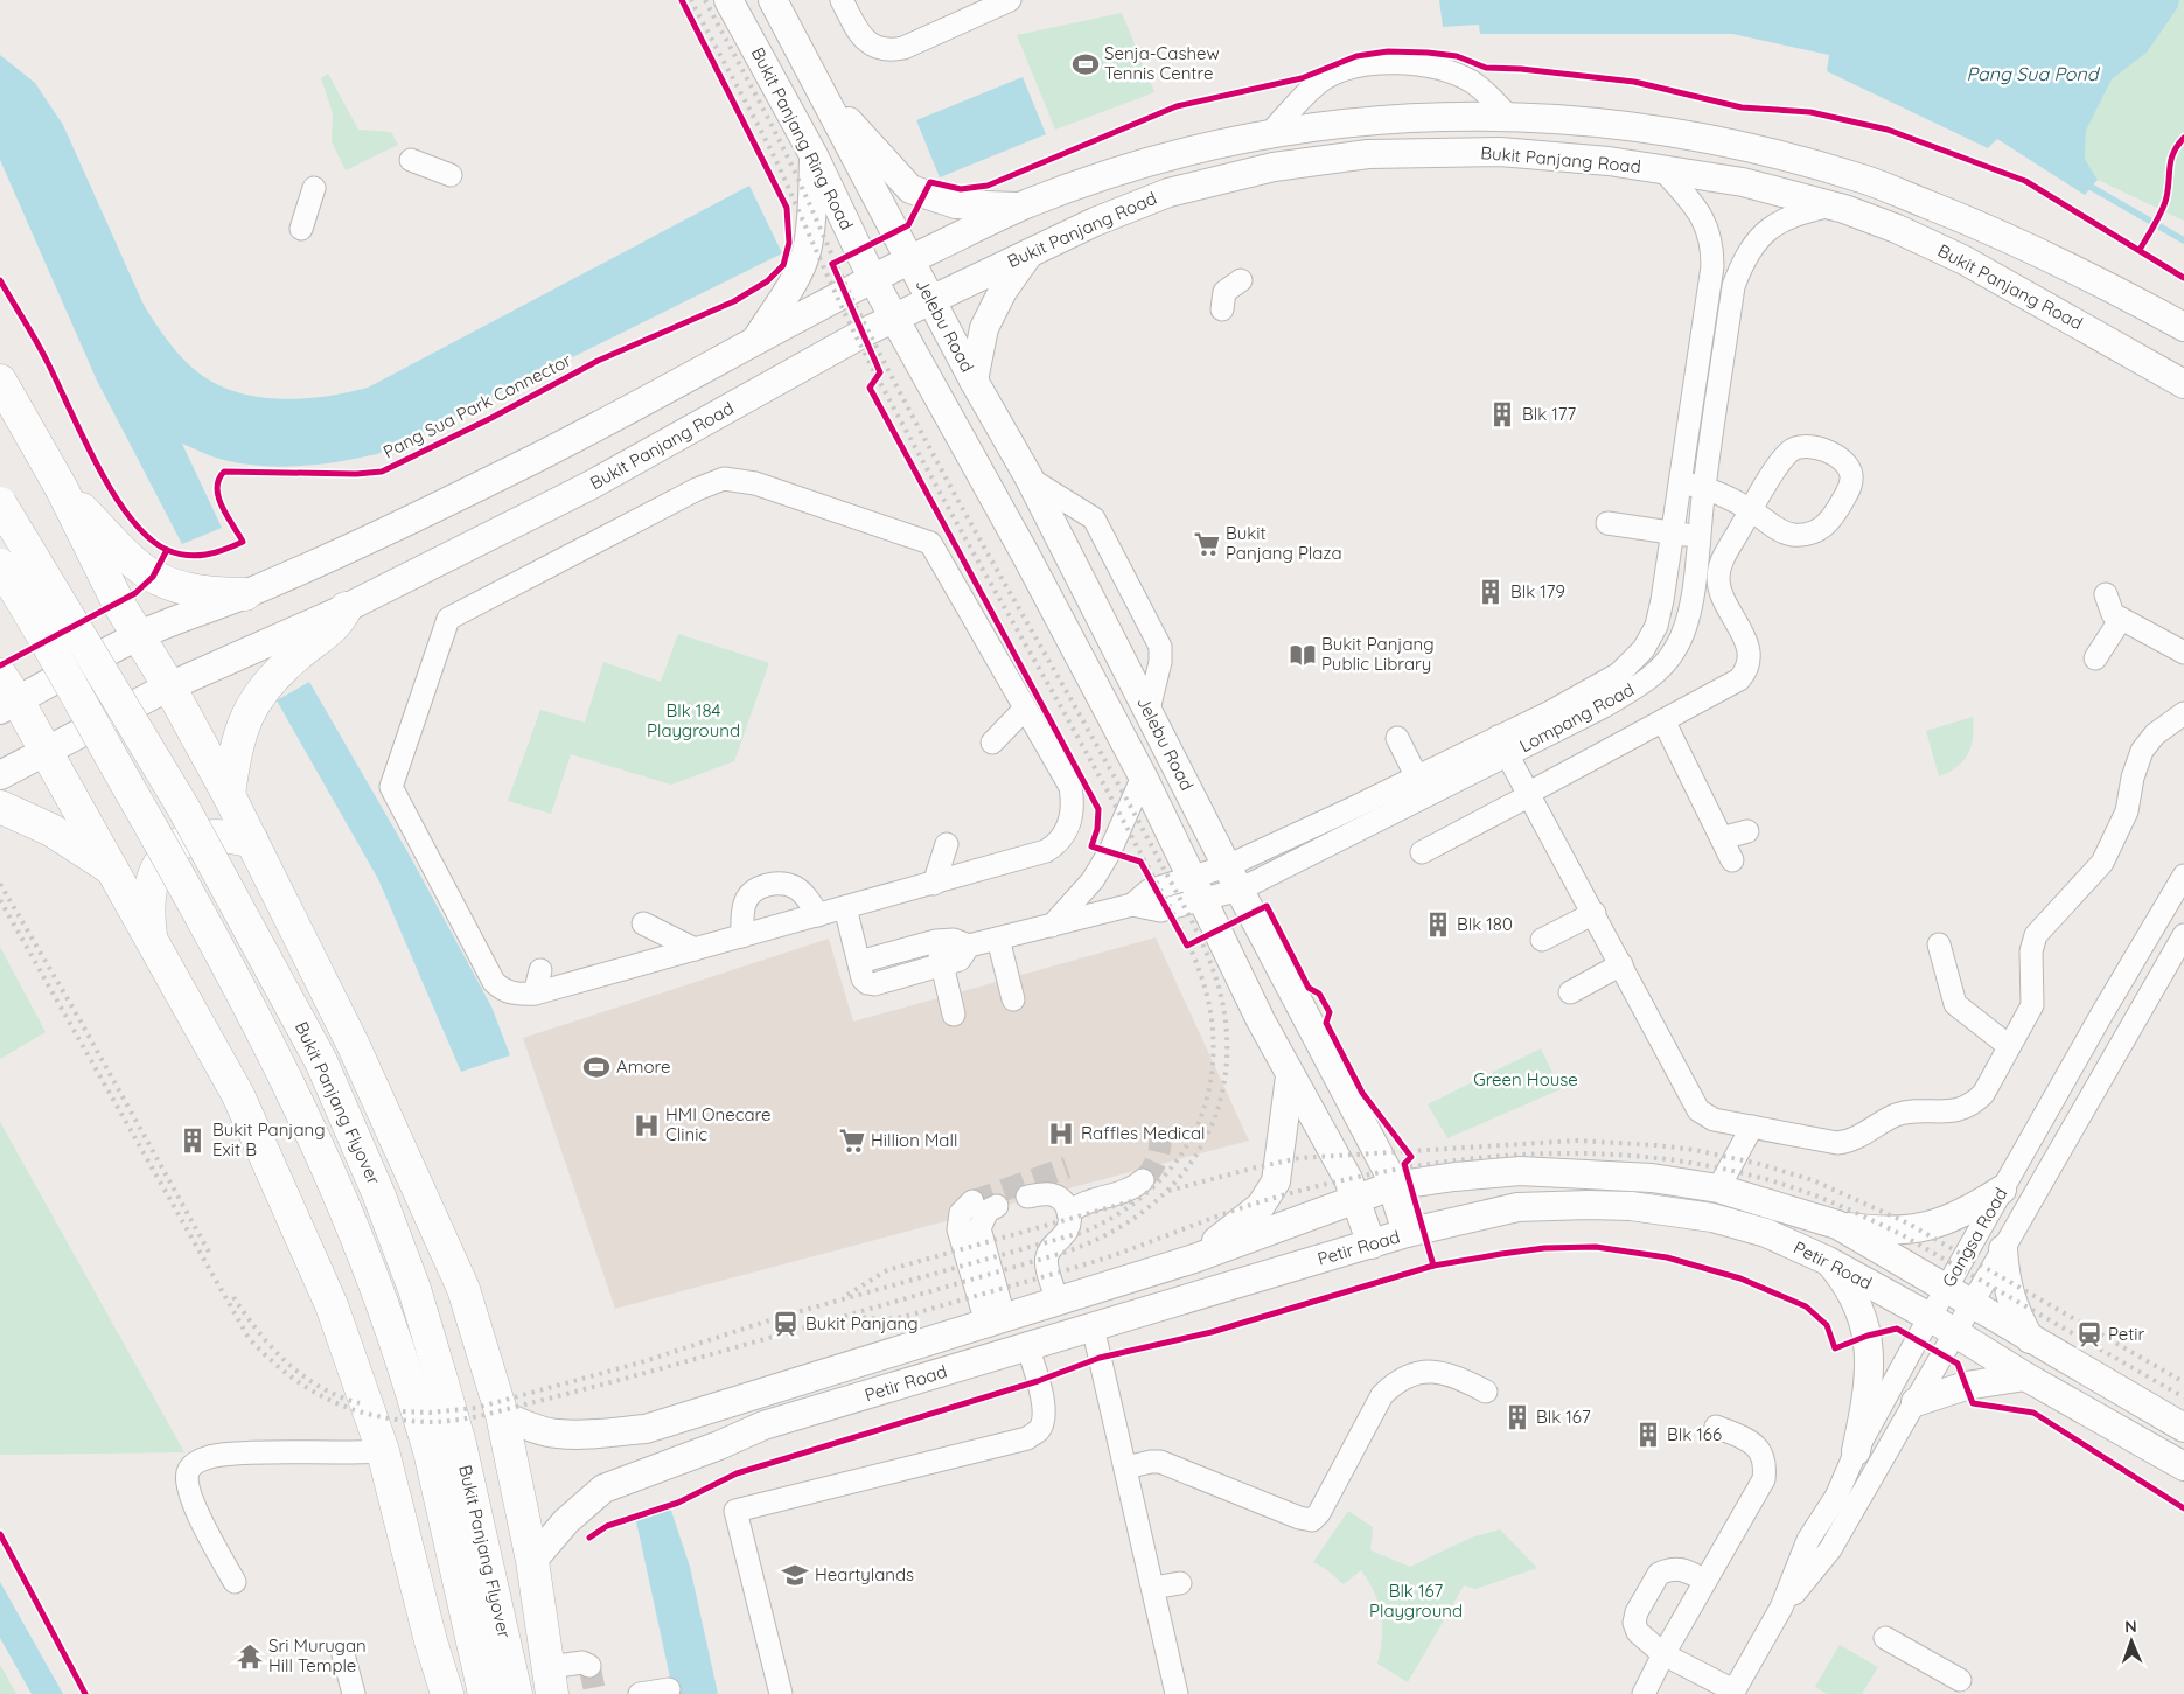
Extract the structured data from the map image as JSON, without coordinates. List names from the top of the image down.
{
  "streets": {
    "highway": ["Bukit Panjang Flyover"],
    "main road": [
      "Bukit Panjang Ring Road",
      "Bukit Panjang Road",
      "Jelebu Road",
      "Petir Road"
    ],
    "street": ["Lompang Road", "Gangsa Road"],
    "cycle path": ["Pang Sua Park Connector"]
  },
  "crossings": [
    ["Bukit Panjang Ring Road", "Bukit Panjang Road"],
    ["Bukit Panjang Ring Road", "Jelebu Road"],
    ["Bukit Panjang Road", "Jelebu Road"],
    ["Bukit Panjang Road", "Lompang Road"],
    ["Jelebu Road", "Lompang Road"],
    ["Jelebu Road", "Petir Road"],
    ["Gangsa Road", "Petir Road"]
  ],
  "water": ["Pang Sua Pond"],
  "parks": ["Blk 184 Playground", "Green House", "Blk 167 Playground"],
  "places": {
    "sports": ["Senja-Cashew Tennis Centre", "Amore"],
    "building": [
      "Blk 177",
      "Blk 179",
      "Blk 180",
      "Bukit Panjang Exit B",
      "Blk 167",
      "Blk 166"
    ],
    "supermarket": ["Bukit Panjang Plaza", "Hillion Mall"],
    "library": ["Bukit Panjang Public Library"],
    "hospital": ["HMI Onecare Clinic", "Raffles Medical"],
    "station": ["Bukit Panjang", "Petir"],
    "school or university": ["Heartylands"],
    "temple": ["Sri Murugan Hill Temple"]
  },
  "north": "top"
}
